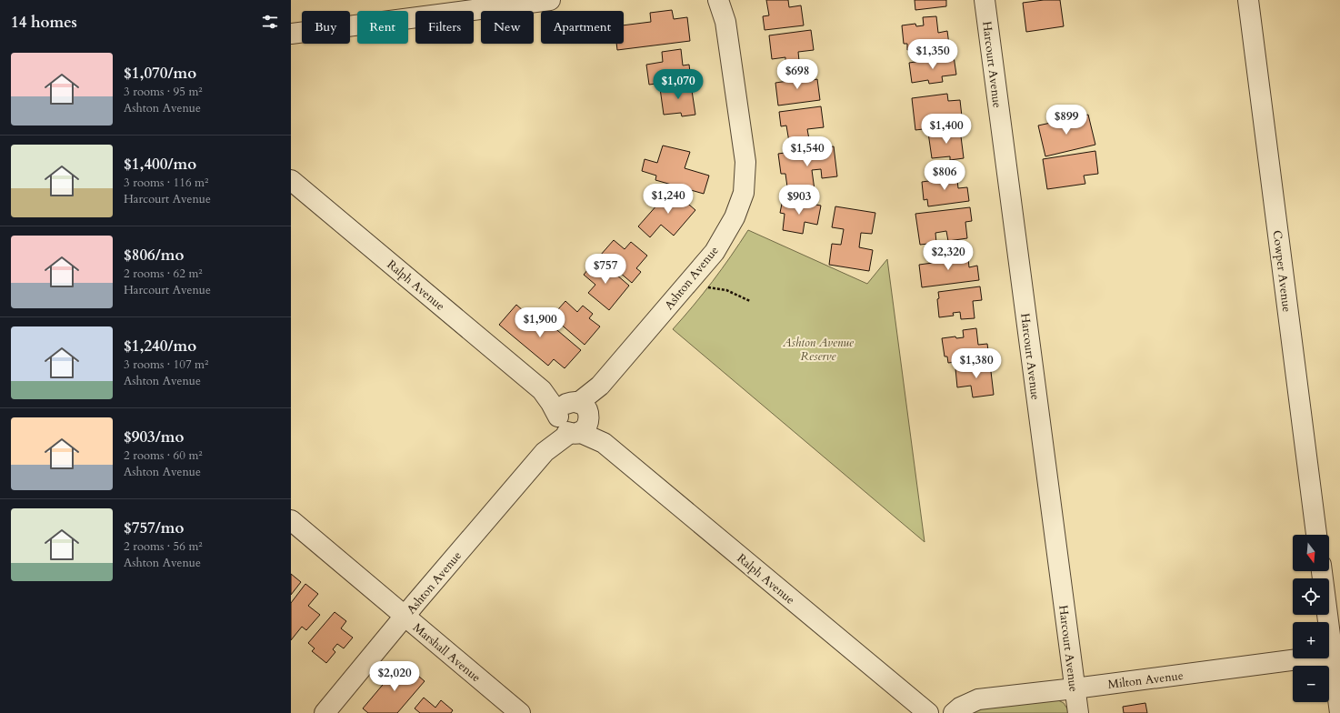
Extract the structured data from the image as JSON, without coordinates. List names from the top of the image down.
{
  "streets": {
    "street": [
      "Harcourt Avenue",
      "Cowper Avenue",
      "Ashton Avenue",
      "Ralph Avenue",
      "Marshall Avenue",
      "Milton Avenue"
    ]
  },
  "crossings": [
    ["Harcourt Avenue", "Milton Avenue"],
    ["Ashton Avenue", "Ralph Avenue"],
    ["Ashton Avenue", "Marshall Avenue"]
  ],
  "parks": ["Ashton Avenue Reserve"],
  "north": "bottom",
  "page": {
    "heading": "14 homes",
    "chip": [
      "Buy",
      "Rent",
      "Filters",
      "New",
      "Apartment"
    ],
    "price": [
      "$1,350",
      "$698",
      "$1,070",
      "$899",
      "$1,400",
      "$1,540",
      "$806",
      "$1,240",
      "$903",
      "$2,320",
      "$757",
      "$1,900",
      "$1,380",
      "$2,020"
    ],
    "list": [
      {
        "name": "$1,070/mo",
        "note": "3 rooms · 95 m² · Ashton Avenue"
      },
      {
        "name": "$1,400/mo",
        "note": "3 rooms · 116 m² · Harcourt Avenue"
      },
      {
        "name": "$806/mo",
        "note": "2 rooms · 62 m² · Harcourt Avenue"
      },
      {
        "name": "$1,240/mo",
        "note": "3 rooms · 107 m² · Ashton Avenue"
      },
      {
        "name": "$903/mo",
        "note": "2 rooms · 60 m² · Ashton Avenue"
      },
      {
        "name": "$757/mo",
        "note": "2 rooms · 56 m² · Ashton Avenue"
      }
    ],
    "map_buttons": ["+", "−"]
  }
}
